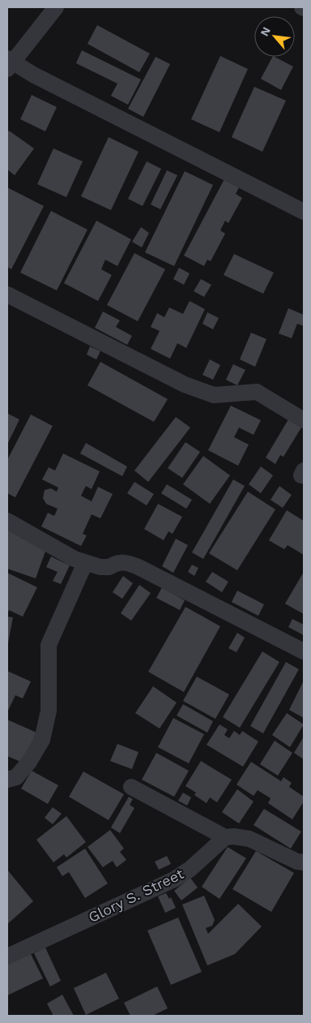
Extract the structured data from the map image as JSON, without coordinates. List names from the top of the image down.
{
  "streets": {
    "street": ["Glory S. Street"]
  },
  "north": "top left"
}
